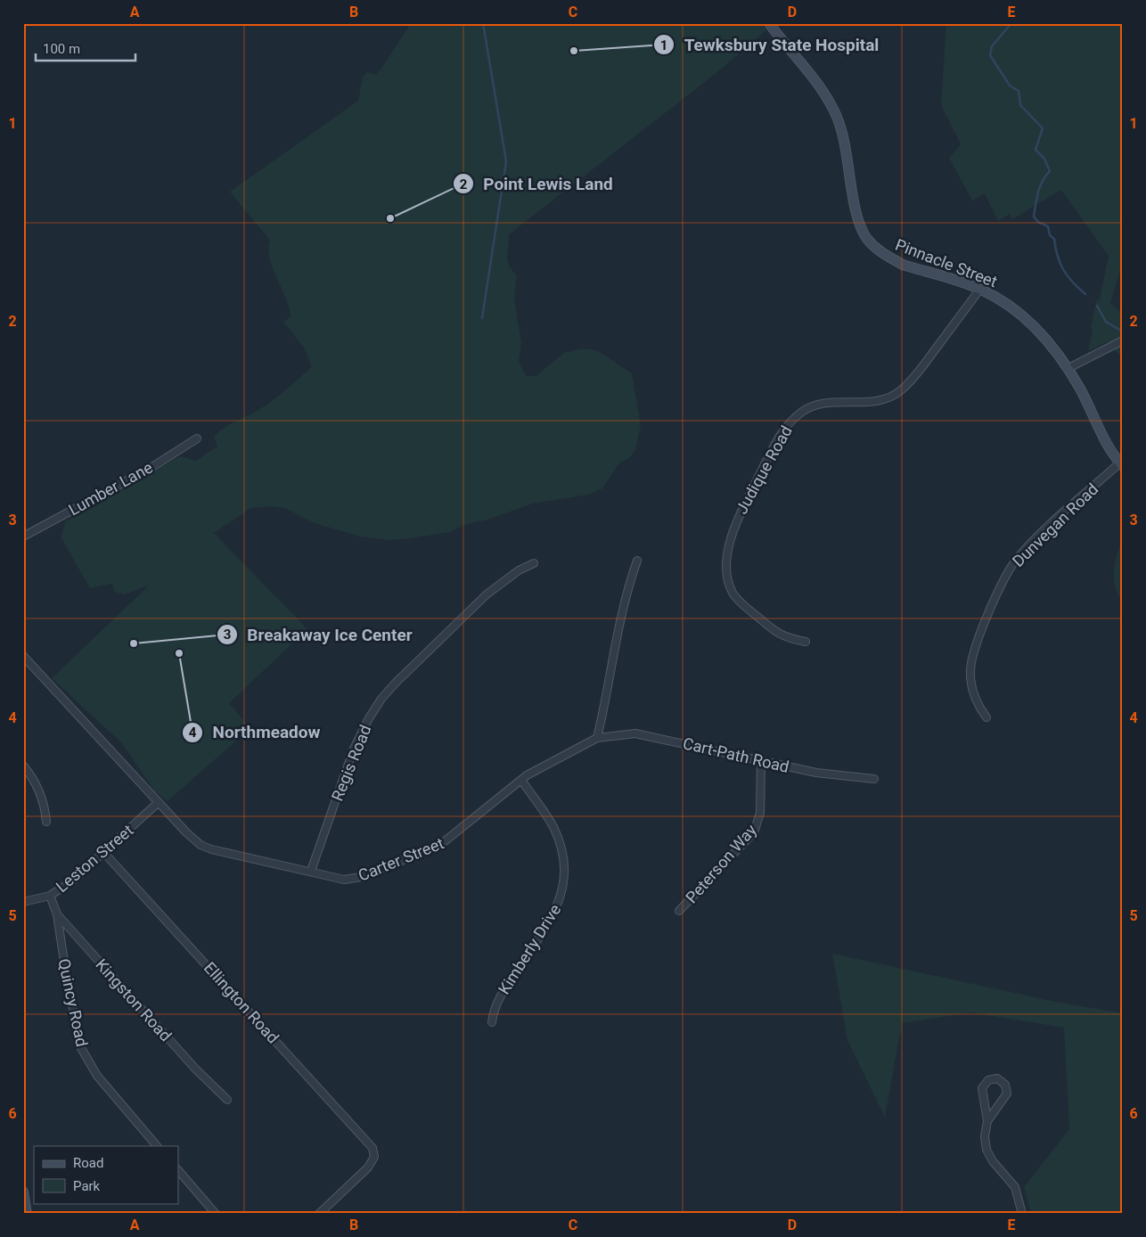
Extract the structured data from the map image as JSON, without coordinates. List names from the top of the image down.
{
  "streets": {
    "street": [
      "Pinnacle Street",
      "Judique Road",
      "Lumber Lane",
      "Dunvegan Road",
      "Cart-Path Road",
      "Regis Road",
      "Leston Street",
      "Carter Street",
      "Peterson Way",
      "Kimberly Drive",
      "Kingston Road",
      "Quincy Road",
      "Ellington Road"
    ]
  },
  "crossings": [
    ["Pinnacle Street", "Judique Road"],
    ["Pinnacle Street", "Dunvegan Road"],
    ["Cart-Path Road", "Carter Street"],
    ["Cart-Path Road", "Peterson Way"],
    ["Regis Road", "Carter Street"],
    ["Leston Street", "Carter Street"],
    ["Leston Street", "Kingston Road"],
    ["Leston Street", "Ellington Road"],
    ["Carter Street", "Kimberly Drive"],
    ["Kingston Road", "Quincy Road"]
  ],
  "places": [
    "Tewksbury State Hospital",
    "Point Lewis Land",
    "Breakaway Ice Center",
    "Northmeadow"
  ],
  "legend": ["Road", "Park"],
  "scale_bar": "100 m",
  "grid": {
    "columns": [
      "A",
      "B",
      "C",
      "D",
      "E"
    ],
    "rows": [
      "1",
      "2",
      "3",
      "4",
      "5",
      "6"
    ]
  }
}
